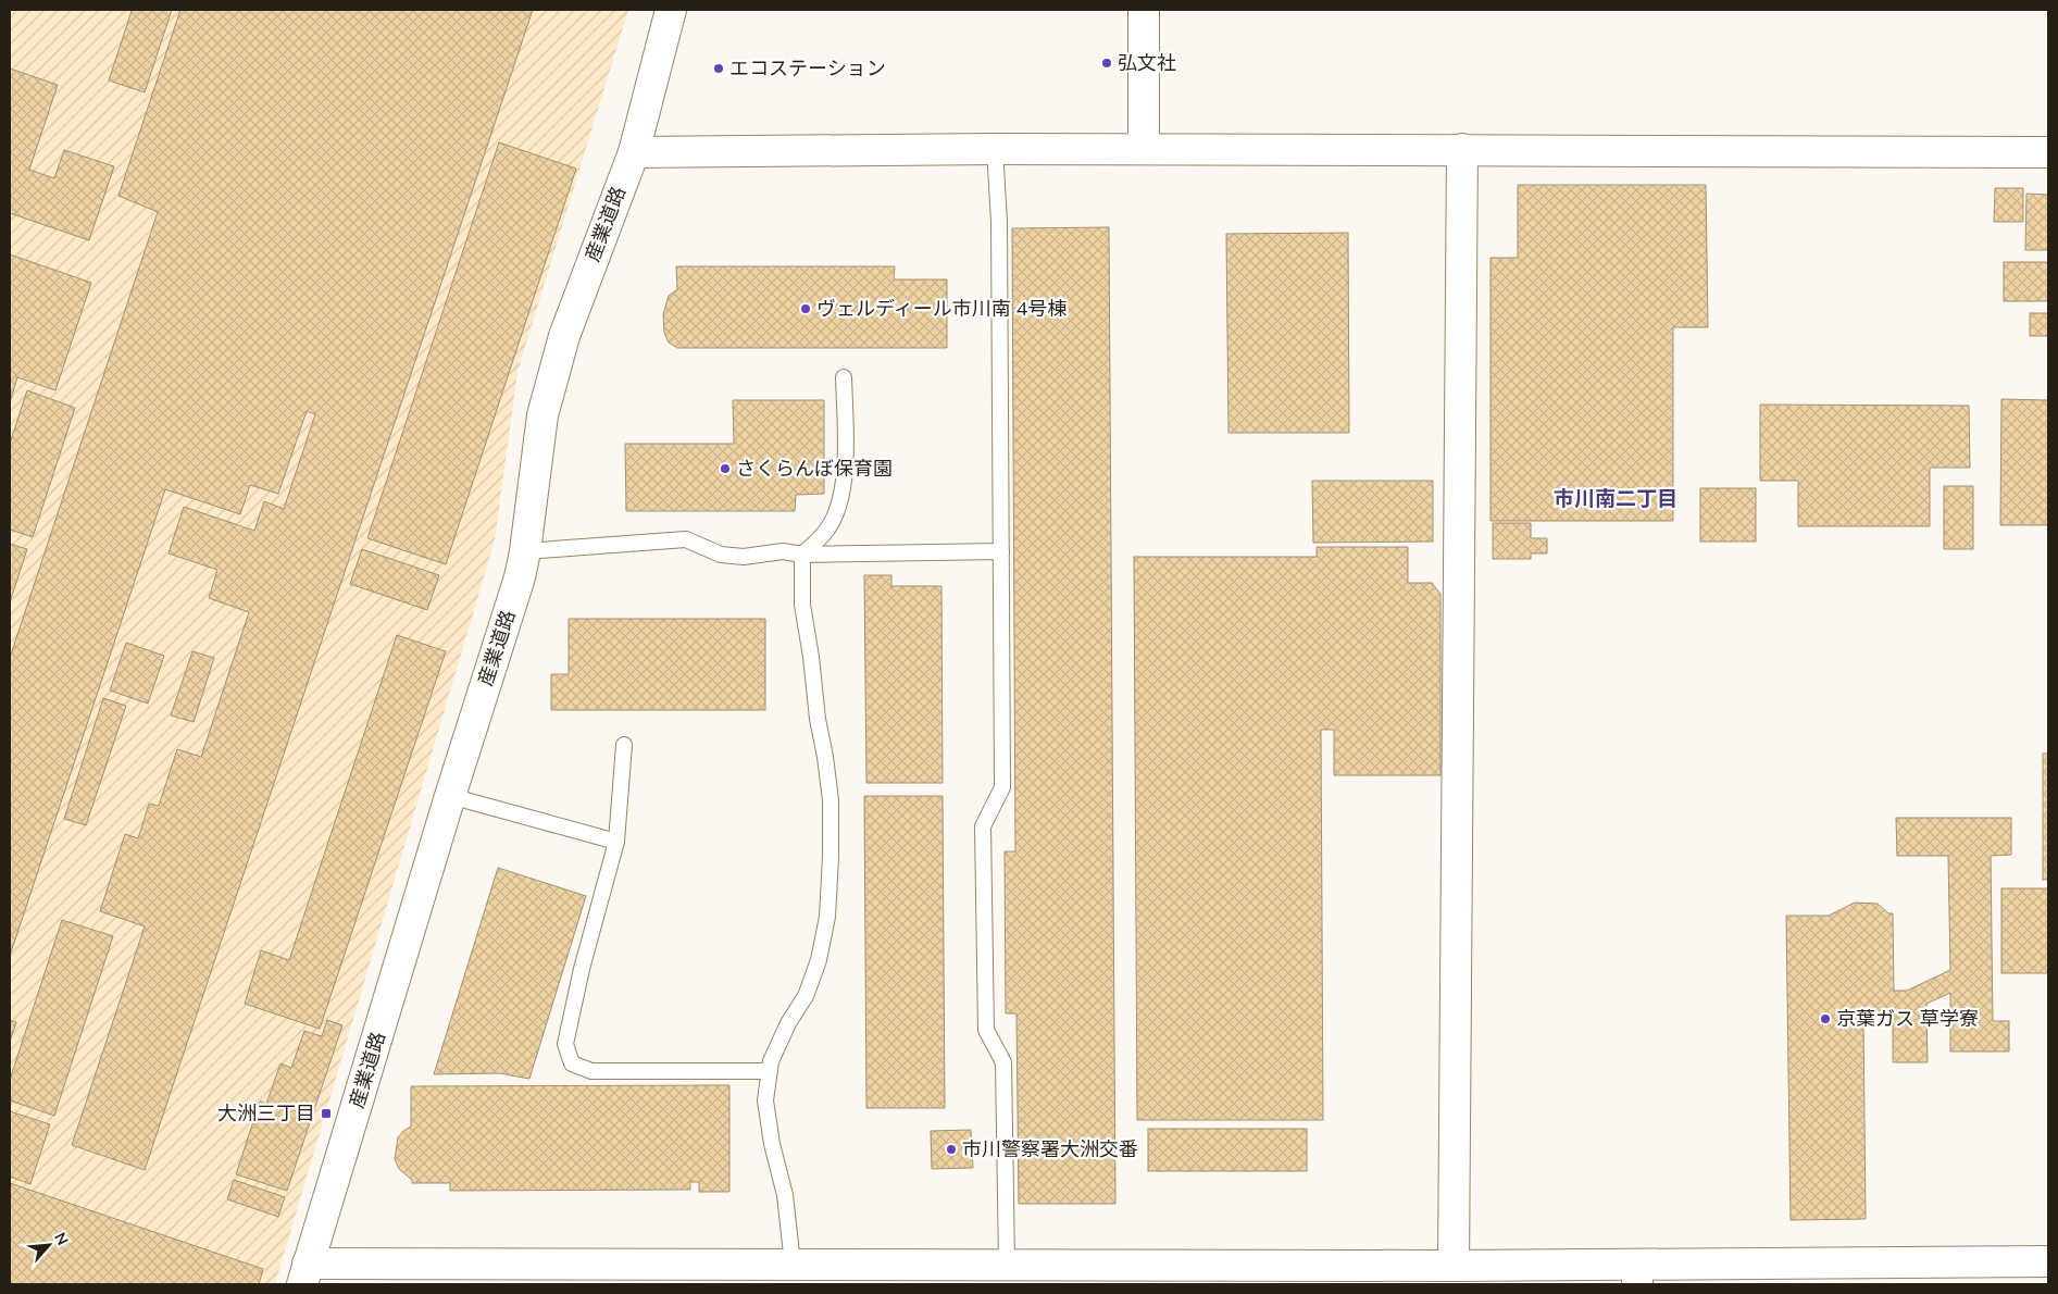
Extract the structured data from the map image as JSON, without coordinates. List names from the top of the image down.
{
  "streets": {
    "street": ["産業道路"]
  },
  "districts": ["市川南二丁目"],
  "places": {
    "other": [
      "弘文社",
      "エコステーション",
      "ヴェルディール市川南 4号棟",
      "さくらんぼ保育園",
      "京葉ガス 草学寮",
      "市川警察署大洲交番"
    ],
    "transit": ["大洲三丁目"]
  },
  "north": "top right"
}
